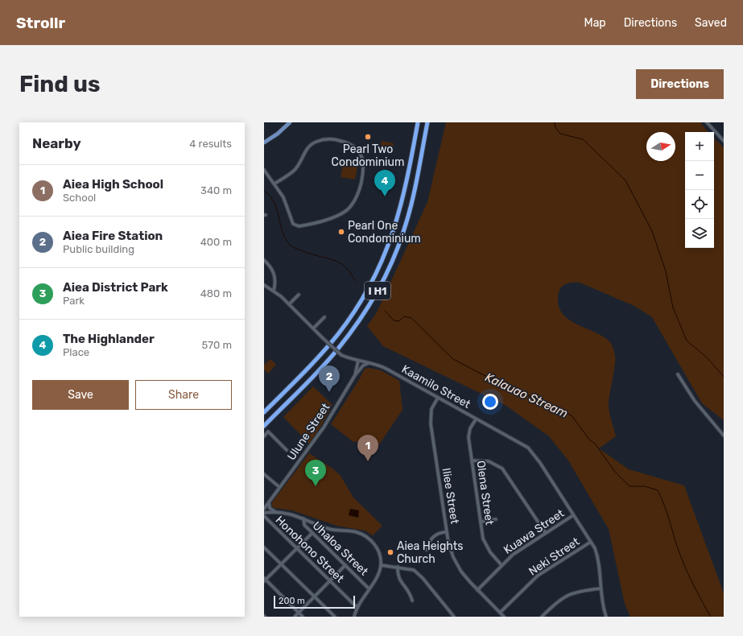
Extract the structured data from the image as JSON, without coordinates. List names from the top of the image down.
{
  "streets": {
    "highway": ["I H1"],
    "street": [
      "Kaamilo Street",
      "Ulune Street",
      "Olena Street",
      "Iliee Street",
      "Kuawa Street",
      "Uhaloa Street",
      "Honohono Street",
      "Neki Street"
    ]
  },
  "crossings": [
    ["Kaamilo Street", "Ulune Street"],
    ["Kaamilo Street", "Olena Street"],
    ["Kaamilo Street", "Iliee Street"],
    ["Kaamilo Street", "Kuawa Street"],
    ["Kaamilo Street", "Neki Street"],
    ["Olena Street", "Kuawa Street"],
    ["Iliee Street", "Kuawa Street"],
    ["Iliee Street", "Neki Street"]
  ],
  "water": ["Kalauao Stream"],
  "places": ["Pearl Two Condominium", "Pearl One Condominium", "Aiea Heights Church"],
  "scale_bar": "200 m",
  "north": "right",
  "page": {
    "header": "Strollr",
    "nav": ["Map", "Directions", "Saved"],
    "buttons": [
      "Directions",
      ["Save", "Share"]
    ],
    "title": "Find us",
    "heading": ["Nearby", "4 results"],
    "map_buttons": ["+", "−"],
    "list": [
      {
        "mark": "1",
        "name": "Aiea High School",
        "note": "School",
        "value": "340 m"
      },
      {
        "mark": "2",
        "name": "Aiea Fire Station",
        "note": "Public building",
        "value": "400 m"
      },
      {
        "mark": "3",
        "name": "Aiea District Park",
        "note": "Park",
        "value": "480 m"
      },
      {
        "mark": "4",
        "name": "The Highlander",
        "note": "Place",
        "value": "570 m"
      }
    ],
    "pins": [
      "4",
      "2",
      "1",
      "3"
    ],
    "scale": "200 m"
  }
}
